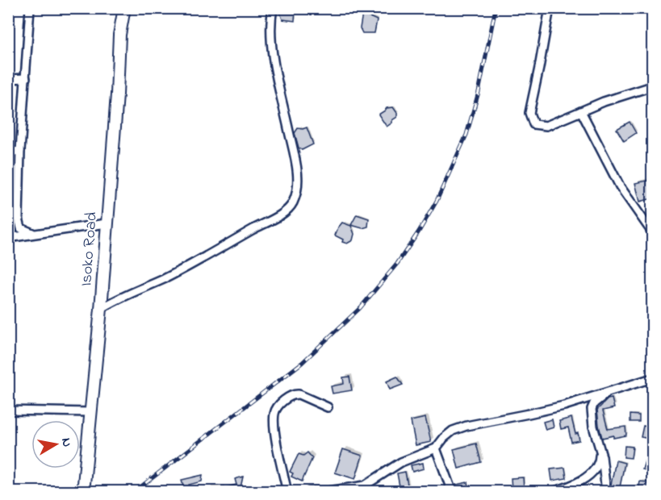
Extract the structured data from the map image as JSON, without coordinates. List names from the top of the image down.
{
  "streets": {
    "street": ["Isoko Road"]
  },
  "north": "right"
}
